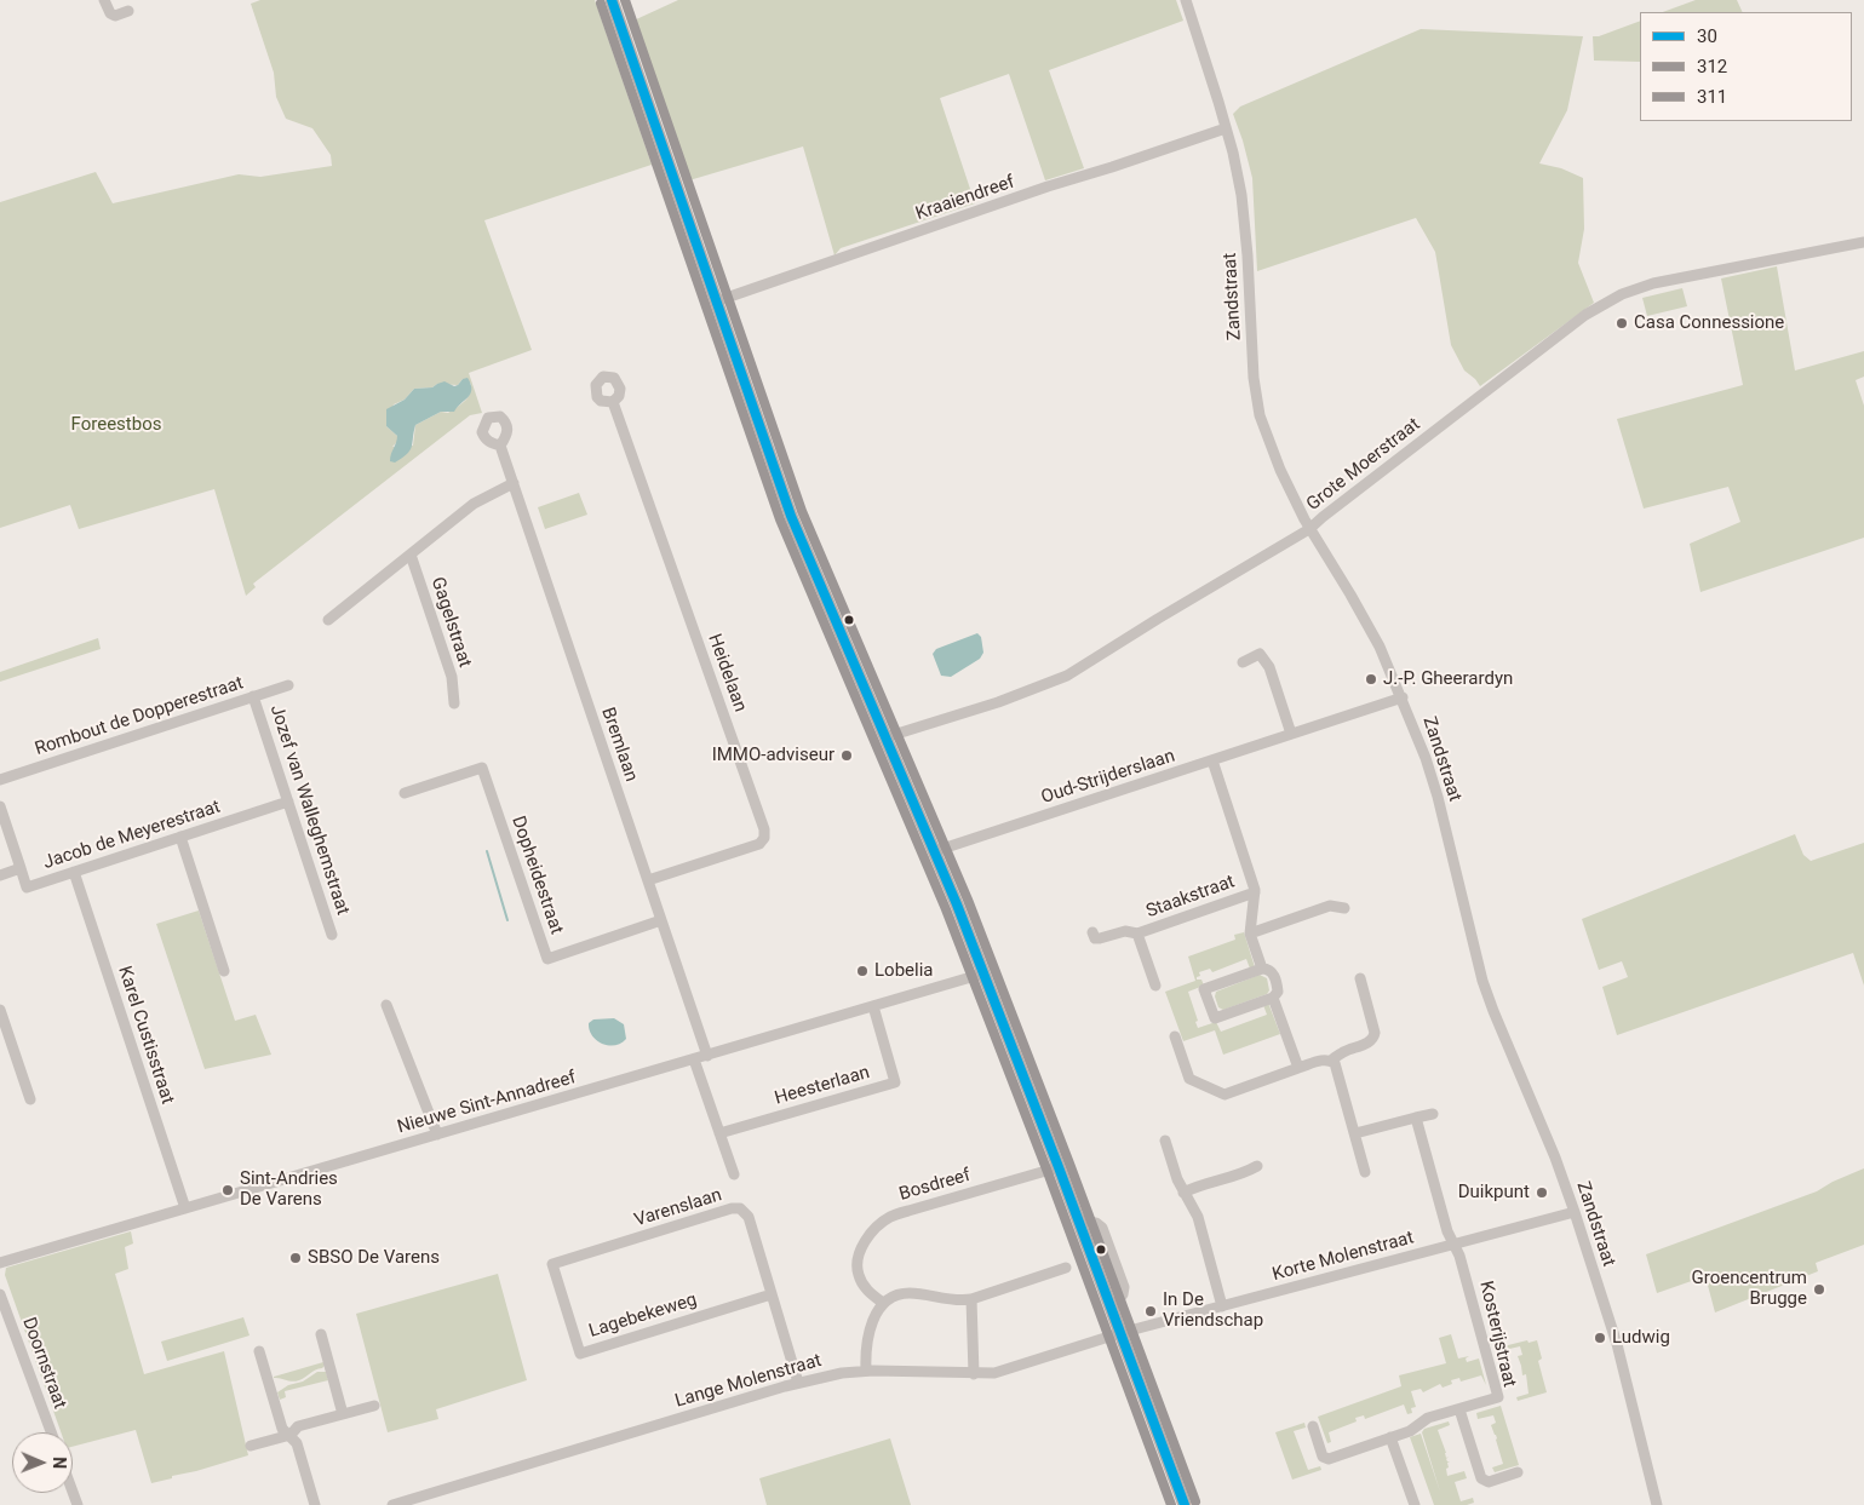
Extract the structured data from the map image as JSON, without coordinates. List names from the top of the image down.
{
  "streets": {
    "street": [
      "Kraaiendreef",
      "Zandstraat",
      "Grote Moerstraat",
      "Gagelstraat",
      "Heidelaan",
      "Rombout de Dopperestraat",
      "Bremlaan",
      "Oud-Strijderslaan",
      "Jozef van Walleghemstraat",
      "Jacob de Meyerestraat",
      "Dopheidestraat",
      "Staakstraat",
      "Karel Custisstraat",
      "Heesterlaan",
      "Nieuwe Sint-Annadreef",
      "Bosdreef",
      "Varenslaan",
      "Korte Molenstraat",
      "Lagebekeweg",
      "Kosterijstraat",
      "Doornstraat",
      "Lange Molenstraat"
    ]
  },
  "crossings": [
    ["Kraaiendreef", "Zandstraat"],
    ["Zandstraat", "Grote Moerstraat"],
    ["Zandstraat", "Oud-Strijderslaan"],
    ["Zandstraat", "Korte Molenstraat"],
    ["Heidelaan", "Bremlaan"],
    ["Rombout de Dopperestraat", "Jozef van Walleghemstraat"],
    ["Bremlaan", "Dopheidestraat"],
    ["Bremlaan", "Nieuwe Sint-Annadreef"],
    ["Jozef van Walleghemstraat", "Jacob de Meyerestraat"],
    ["Jacob de Meyerestraat", "Karel Custisstraat"],
    ["Karel Custisstraat", "Nieuwe Sint-Annadreef"],
    ["Heesterlaan", "Nieuwe Sint-Annadreef"],
    ["Varenslaan", "Lagebekeweg"],
    ["Varenslaan", "Lange Molenstraat"],
    ["Korte Molenstraat", "Kosterijstraat"],
    ["Korte Molenstraat", "Lange Molenstraat"]
  ],
  "parks": ["Foreestbos"],
  "places": [
    "Casa Connessione",
    "J.-P. Gheerardyn",
    "IMMO-adviseur",
    "Lobelia",
    "Sint-Andries De Varens",
    "Duikpunt",
    "SBSO De Varens",
    "Groencentrum Brugge",
    "In De Vriendschap",
    "Ludwig"
  ],
  "lines": ["transit line 30", "transit line 311", "transit line 312"],
  "legend": ["30", "312", "311"],
  "north": "right"
}
